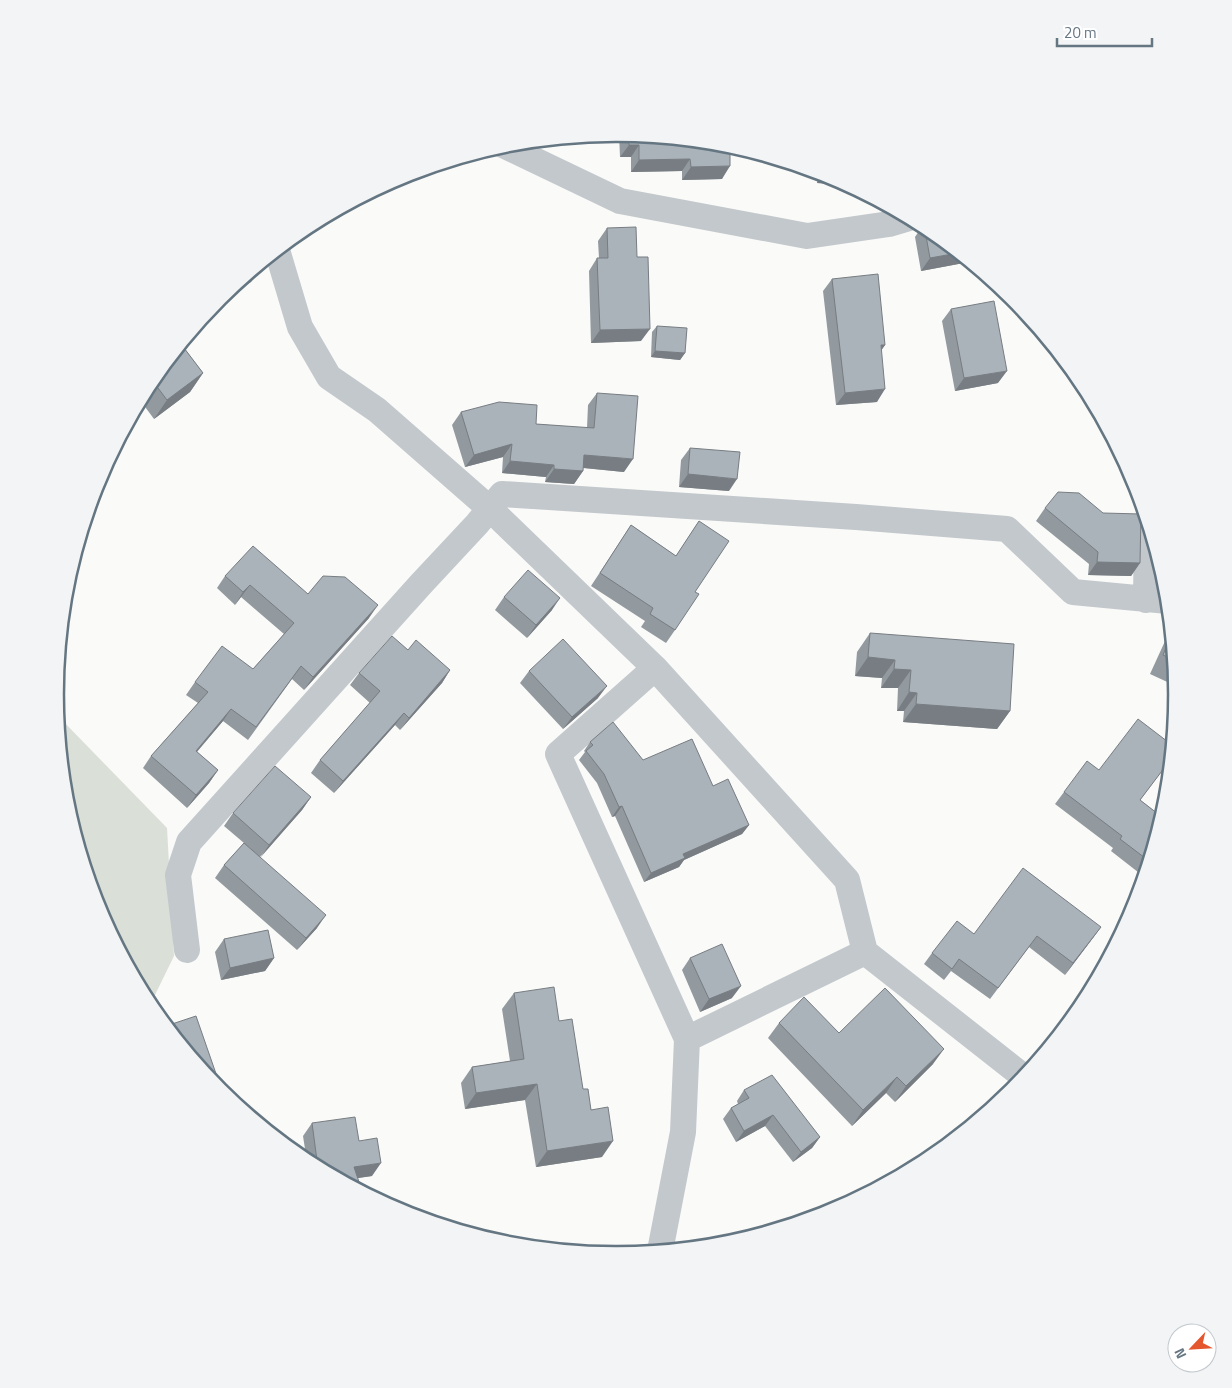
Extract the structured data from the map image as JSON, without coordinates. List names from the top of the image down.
{
  "scale_bar": "20 m",
  "north": "bottom left"
}
